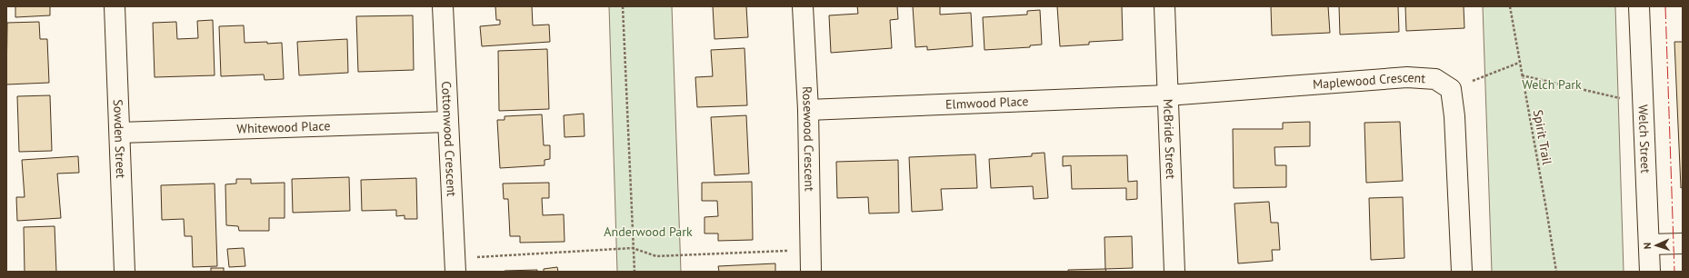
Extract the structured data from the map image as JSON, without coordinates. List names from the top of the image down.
{
  "streets": {
    "street": [
      "Maplewood Crescent",
      "Elmwood Place",
      "Whitewood Place",
      "Sowden Street",
      "Cottonwood Crescent",
      "Rosewood Crescent",
      "McBride Street",
      "Welch Street"
    ],
    "path": ["Spirit Trail"]
  },
  "crossings": [
    ["Maplewood Crescent", "Elmwood Place"],
    ["Maplewood Crescent", "McBride Street"],
    ["Elmwood Place", "Rosewood Crescent"],
    ["Elmwood Place", "McBride Street"],
    ["Whitewood Place", "Sowden Street"],
    ["Whitewood Place", "Cottonwood Crescent"]
  ],
  "parks": ["Welch Park", "Anderwood Park"],
  "north": "left"
}
